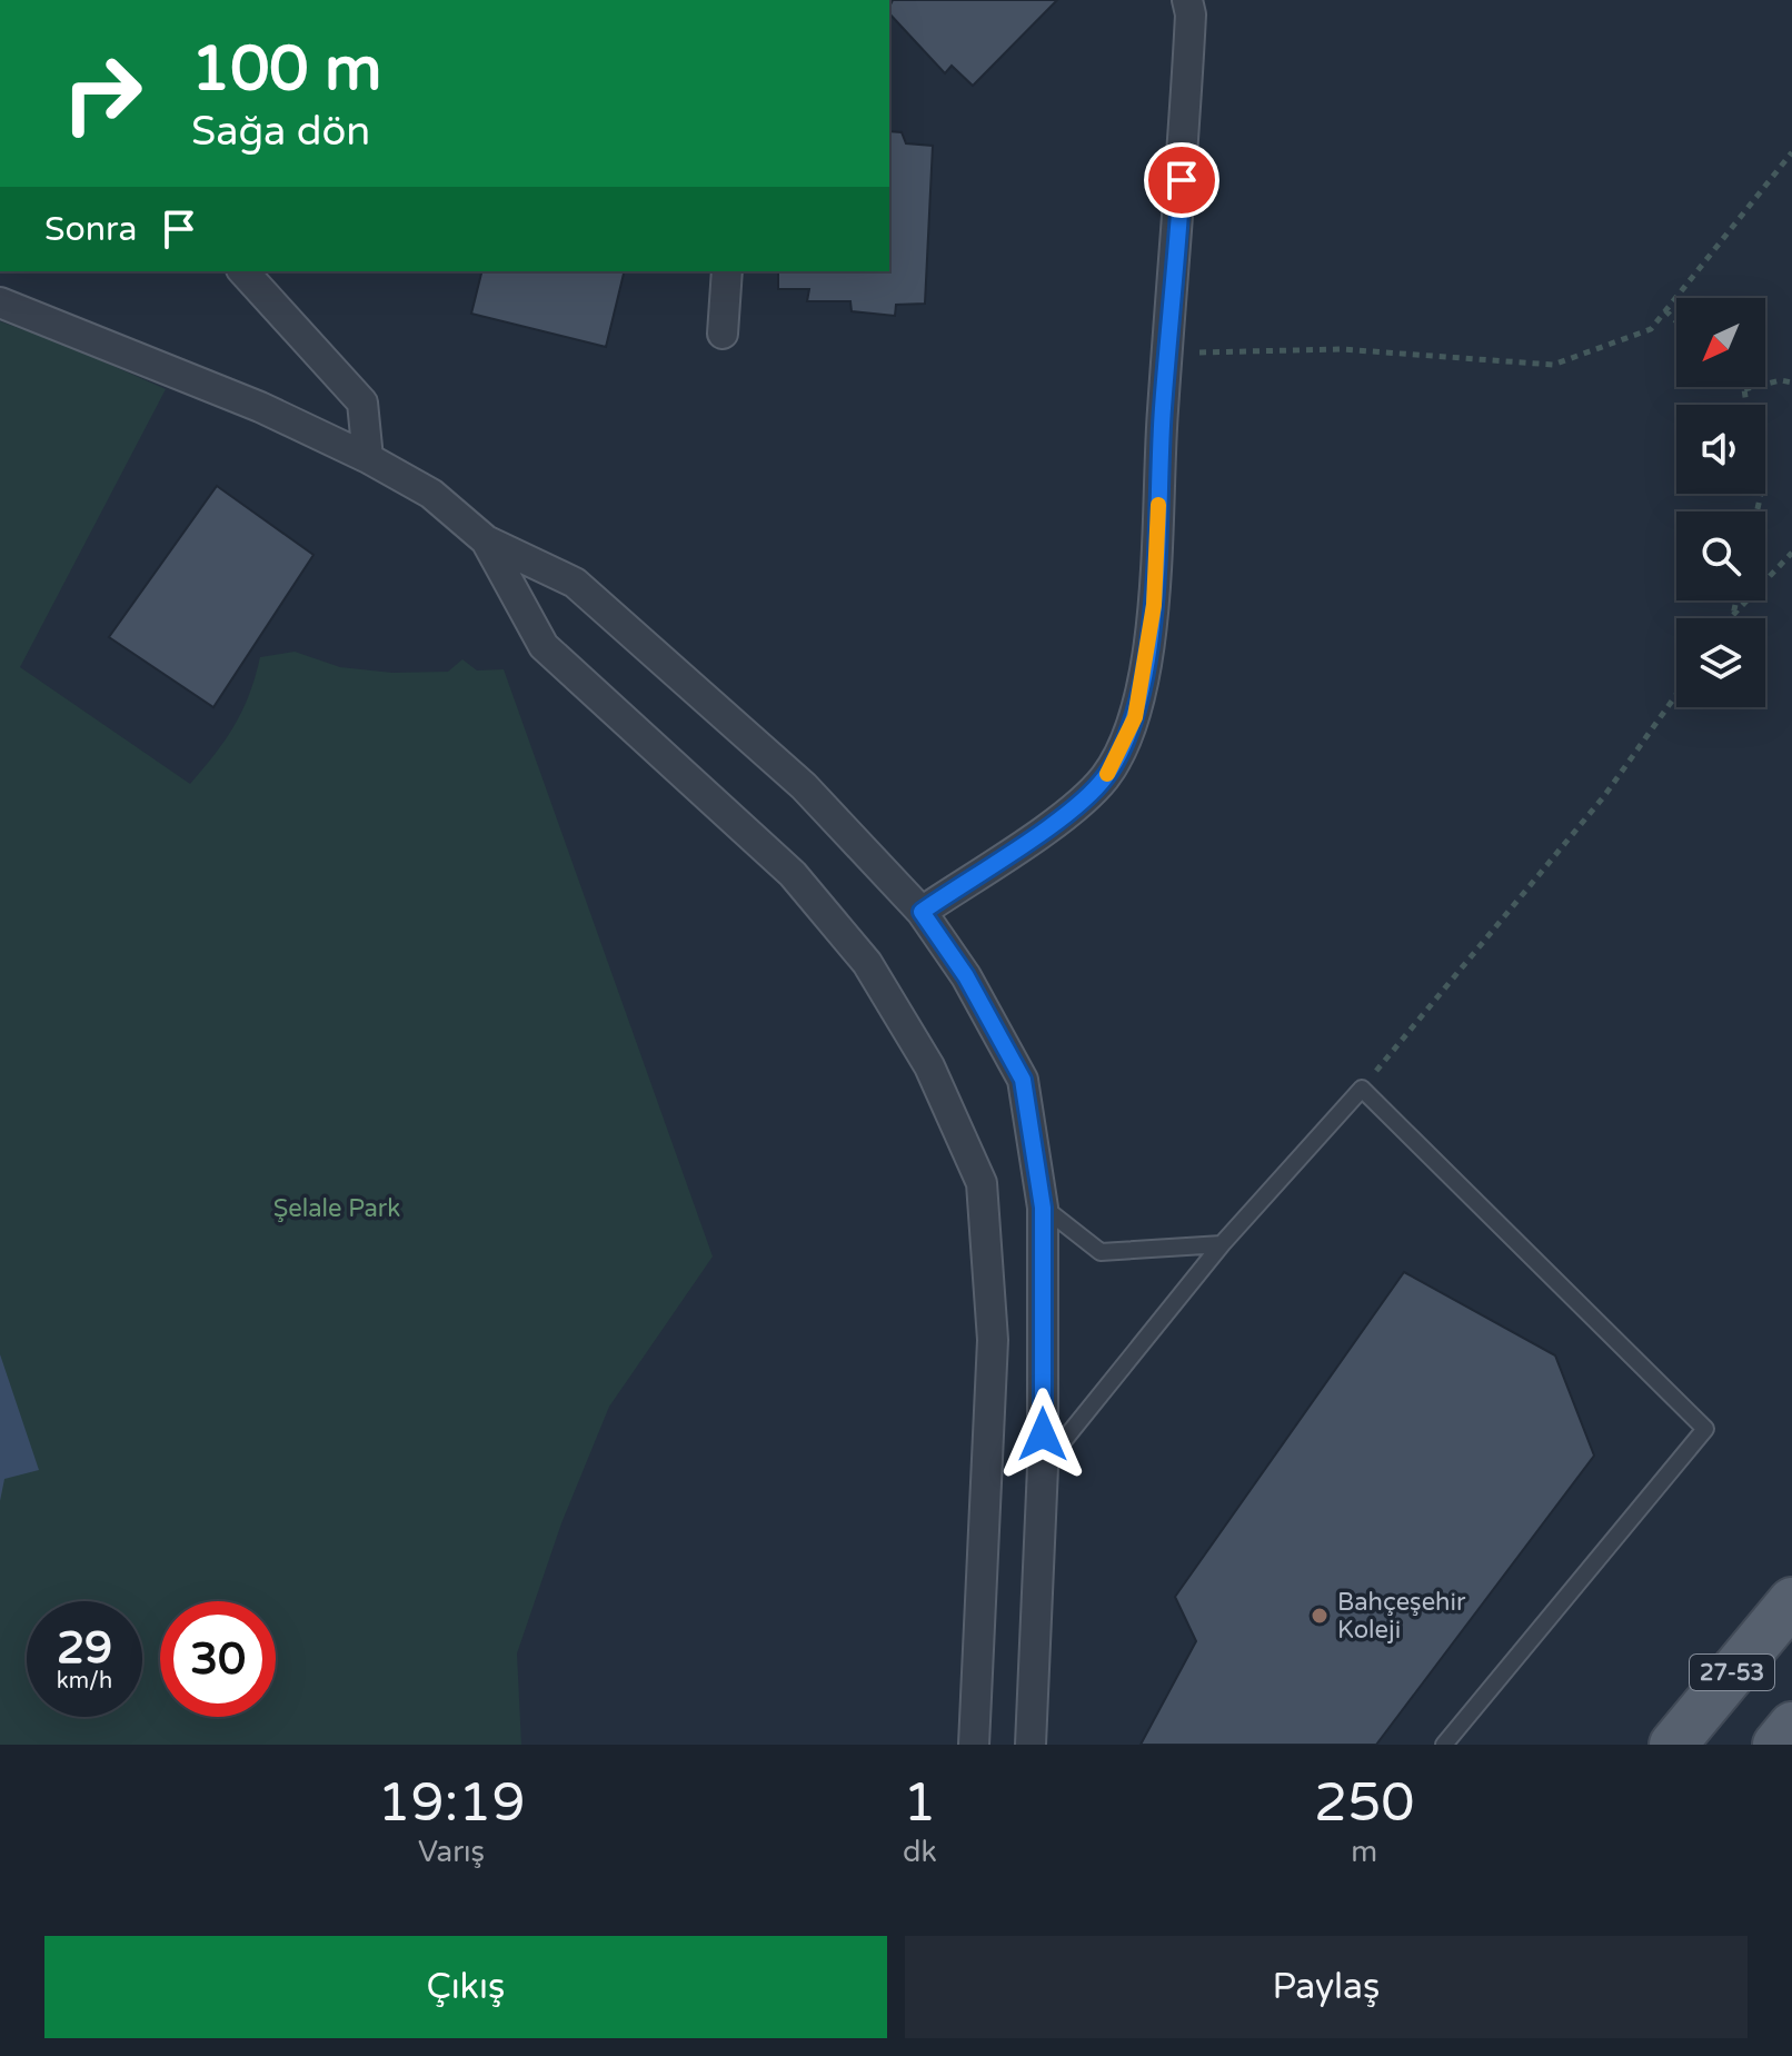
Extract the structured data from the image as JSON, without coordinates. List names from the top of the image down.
{
  "streets": {
    "main road": ["27-53"]
  },
  "parks": ["Şelale Park"],
  "places": ["Bahçeşehir Koleji"],
  "north": "bottom left",
  "page": {
    "turn": ["100 m", "Sağa dön"],
    "then": "Sonra",
    "speed": "29 km/h",
    "limit": "30",
    "eta": [
      "19:19",
      "Varış",
      "1",
      "dk",
      "250",
      "m"
    ],
    "buttons": ["Çıkış", "Paylaş"]
  }
}
